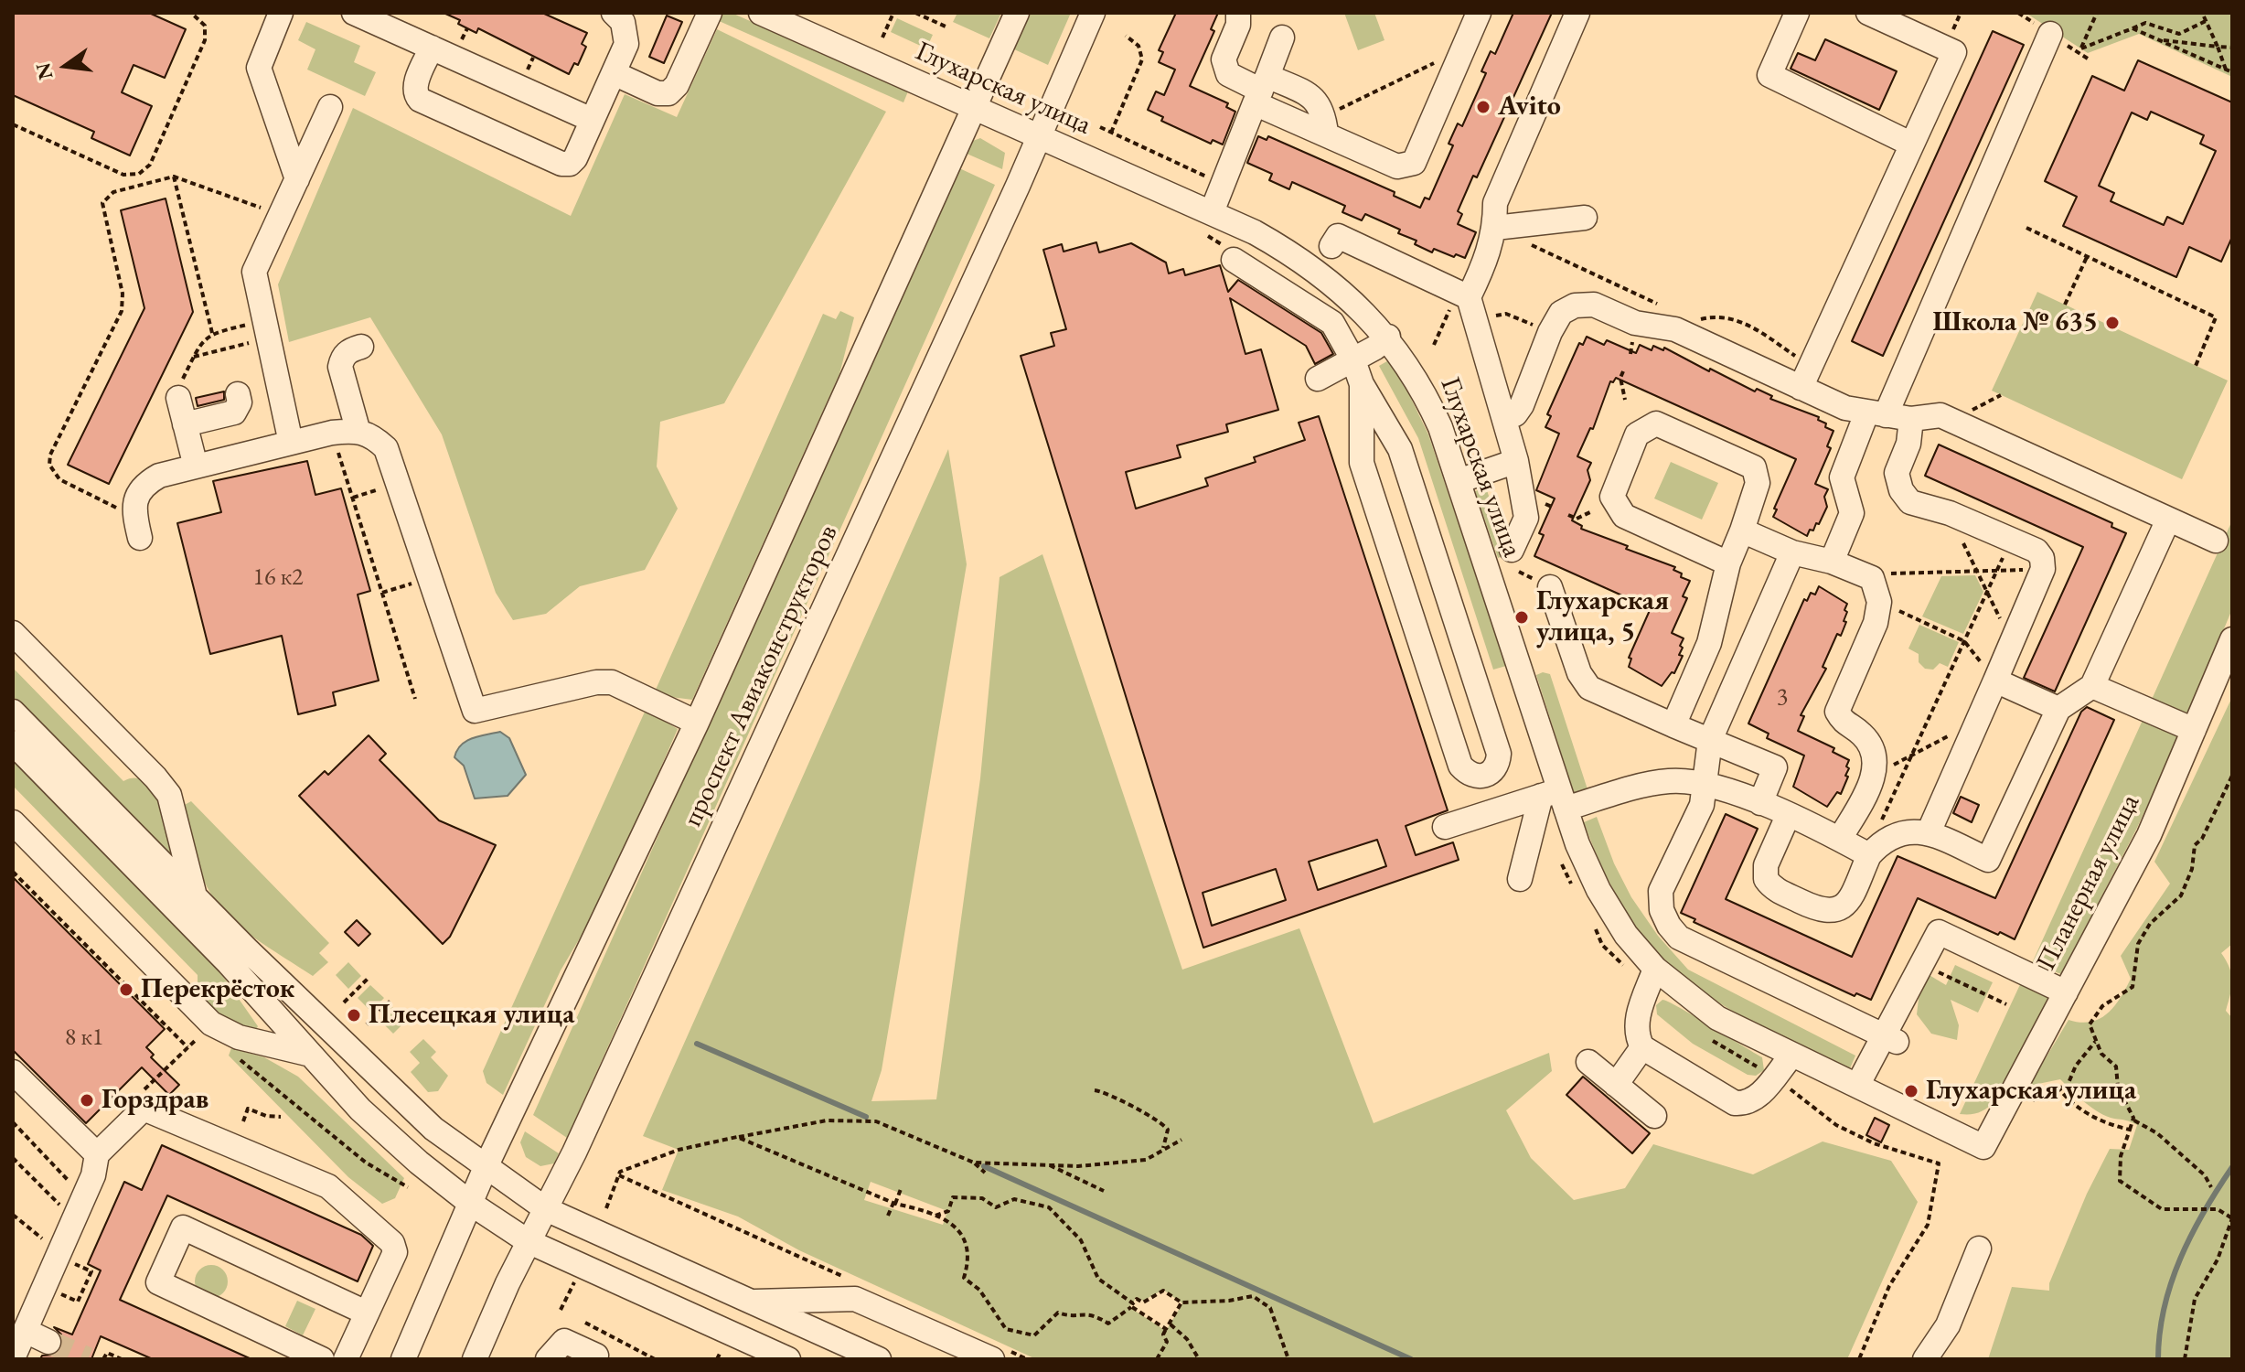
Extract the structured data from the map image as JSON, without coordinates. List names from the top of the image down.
{
  "streets": {
    "street": ["Глухарская улица", "проспект Авиаконструкторов", "Планерная улица"]
  },
  "crossings": [
    ["Глухарская улица", "проспект Авиаконструкторов"],
    ["Глухарская улица", "Планерная улица"]
  ],
  "places": [
    "Avito",
    "Школа № 635",
    "Глухарская улица, 5",
    "Перекрёсток",
    "Плесецкая улица",
    "Глухарская улица",
    "Горздрав"
  ],
  "house_numbers": ["16 к2", "3", "8 к1"],
  "north": "left"
}
